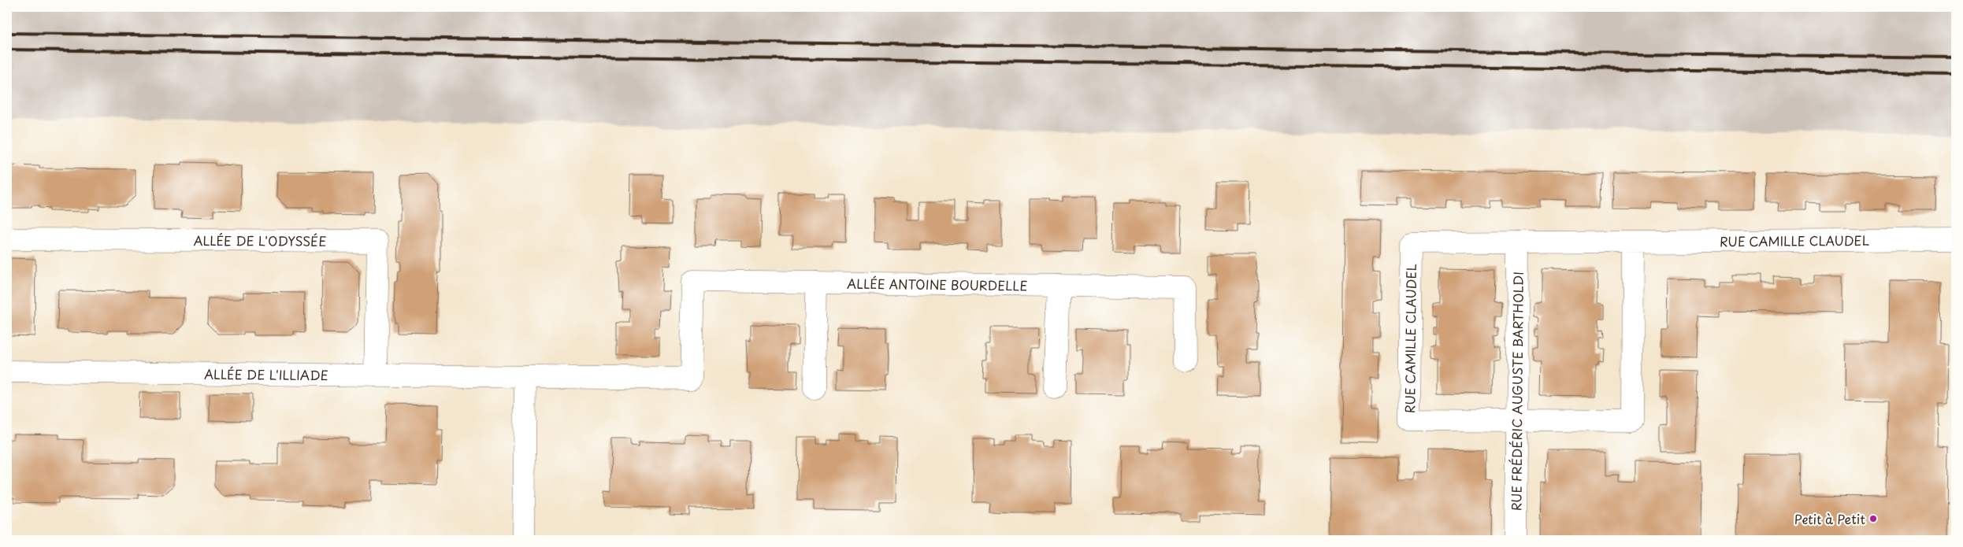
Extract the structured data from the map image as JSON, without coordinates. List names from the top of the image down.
{
  "streets": {
    "street": [
      "ALLÉE DE L'ODYSSÉE",
      "RUE CAMILLE CLAUDEL",
      "ALLÉE ANTOINE BOURDELLE",
      "ALLÉE DE L'ILLIADE",
      "RUE FRÉDÉRIC AUGUSTE BARTHOLDI"
    ]
  },
  "crossings": [
    ["ALLÉE DE L'ODYSSÉE", "ALLÉE DE L'ILLIADE"],
    ["RUE CAMILLE CLAUDEL", "RUE FRÉDÉRIC AUGUSTE BARTHOLDI"],
    ["ALLÉE ANTOINE BOURDELLE", "ALLÉE DE L'ILLIADE"]
  ],
  "places": ["Petit à Petit"]
}
